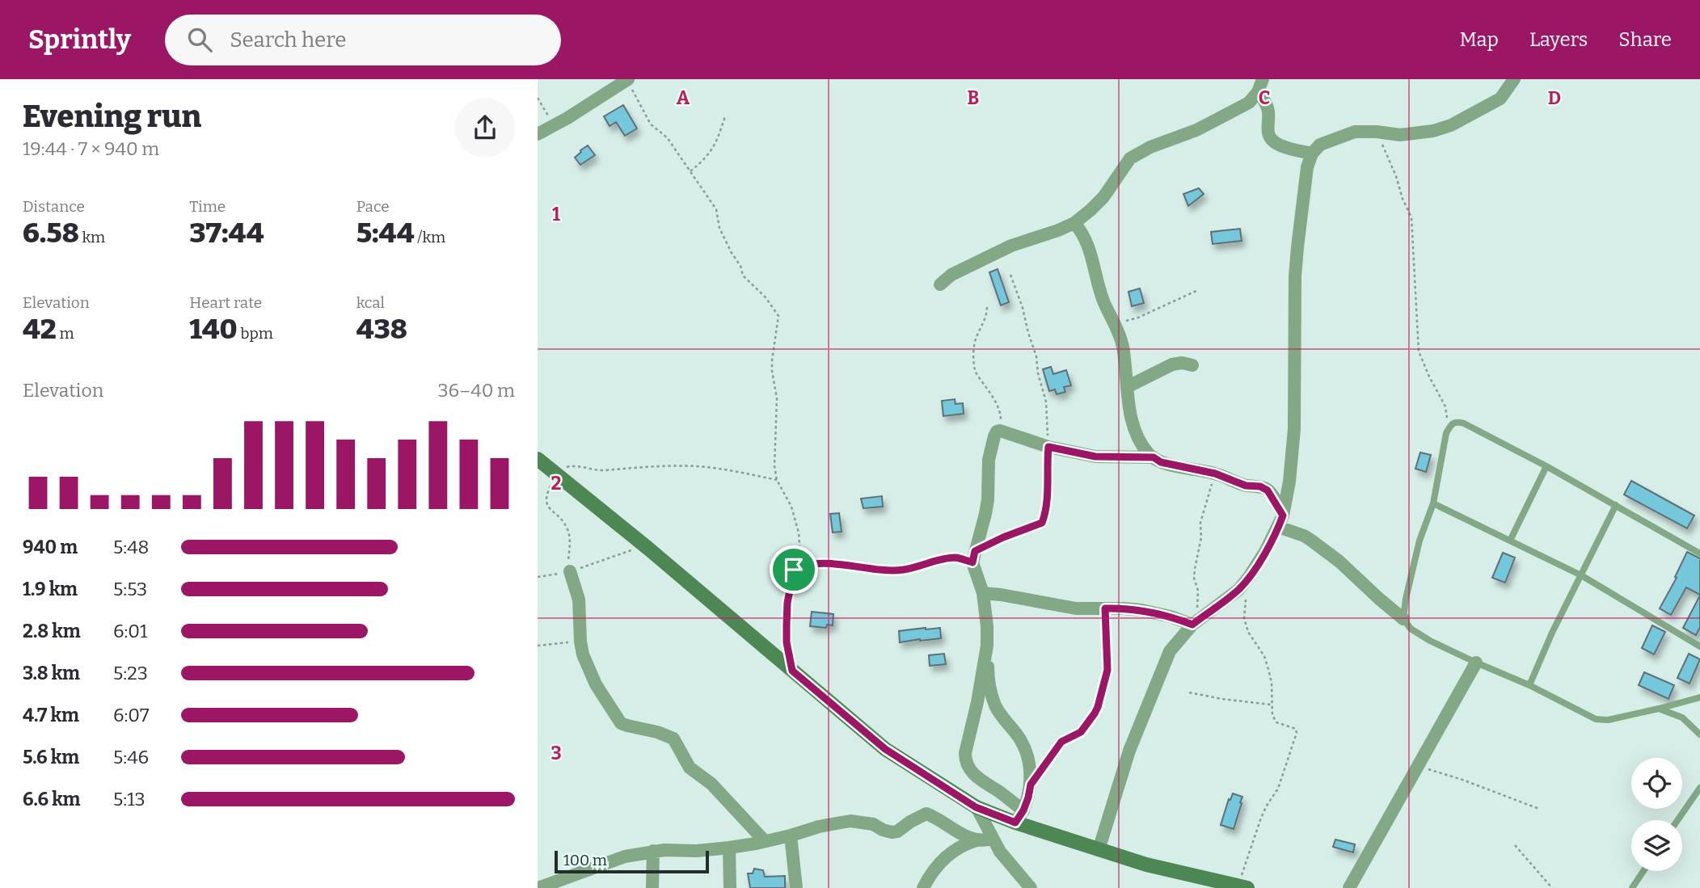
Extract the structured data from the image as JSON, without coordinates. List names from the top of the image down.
{
  "scale_bar": "100 m",
  "page": {
    "header": "Sprintly",
    "search": "Search here",
    "nav": ["Map", "Layers", "Share"],
    "heading": ["Evening run", "19:44 · 7 × 940 m"],
    "stats": [
      ["Distance", "6.58 km"],
      ["Time", "37:44"],
      ["Pace", "5:44 /km"],
      ["Elevation", "42 m"],
      ["Heart rate", "140 bpm"],
      ["kcal", "438"]
    ],
    "chart": ["Elevation", "36–40 m"],
    "list": [
      {
        "name": "940 m",
        "note": "5:48"
      },
      {
        "name": "1.9 km",
        "note": "5:53"
      },
      {
        "name": "2.8 km",
        "note": "6:01"
      },
      {
        "name": "3.8 km",
        "note": "5:23"
      },
      {
        "name": "4.7 km",
        "note": "6:07"
      },
      {
        "name": "5.6 km",
        "note": "5:46"
      },
      {
        "name": "6.6 km",
        "note": "5:13"
      }
    ],
    "scale": "100 m"
  },
  "grid": {
    "columns": [
      "A",
      "B",
      "C",
      "D"
    ],
    "rows": ["1", "2", "3"]
  }
}
